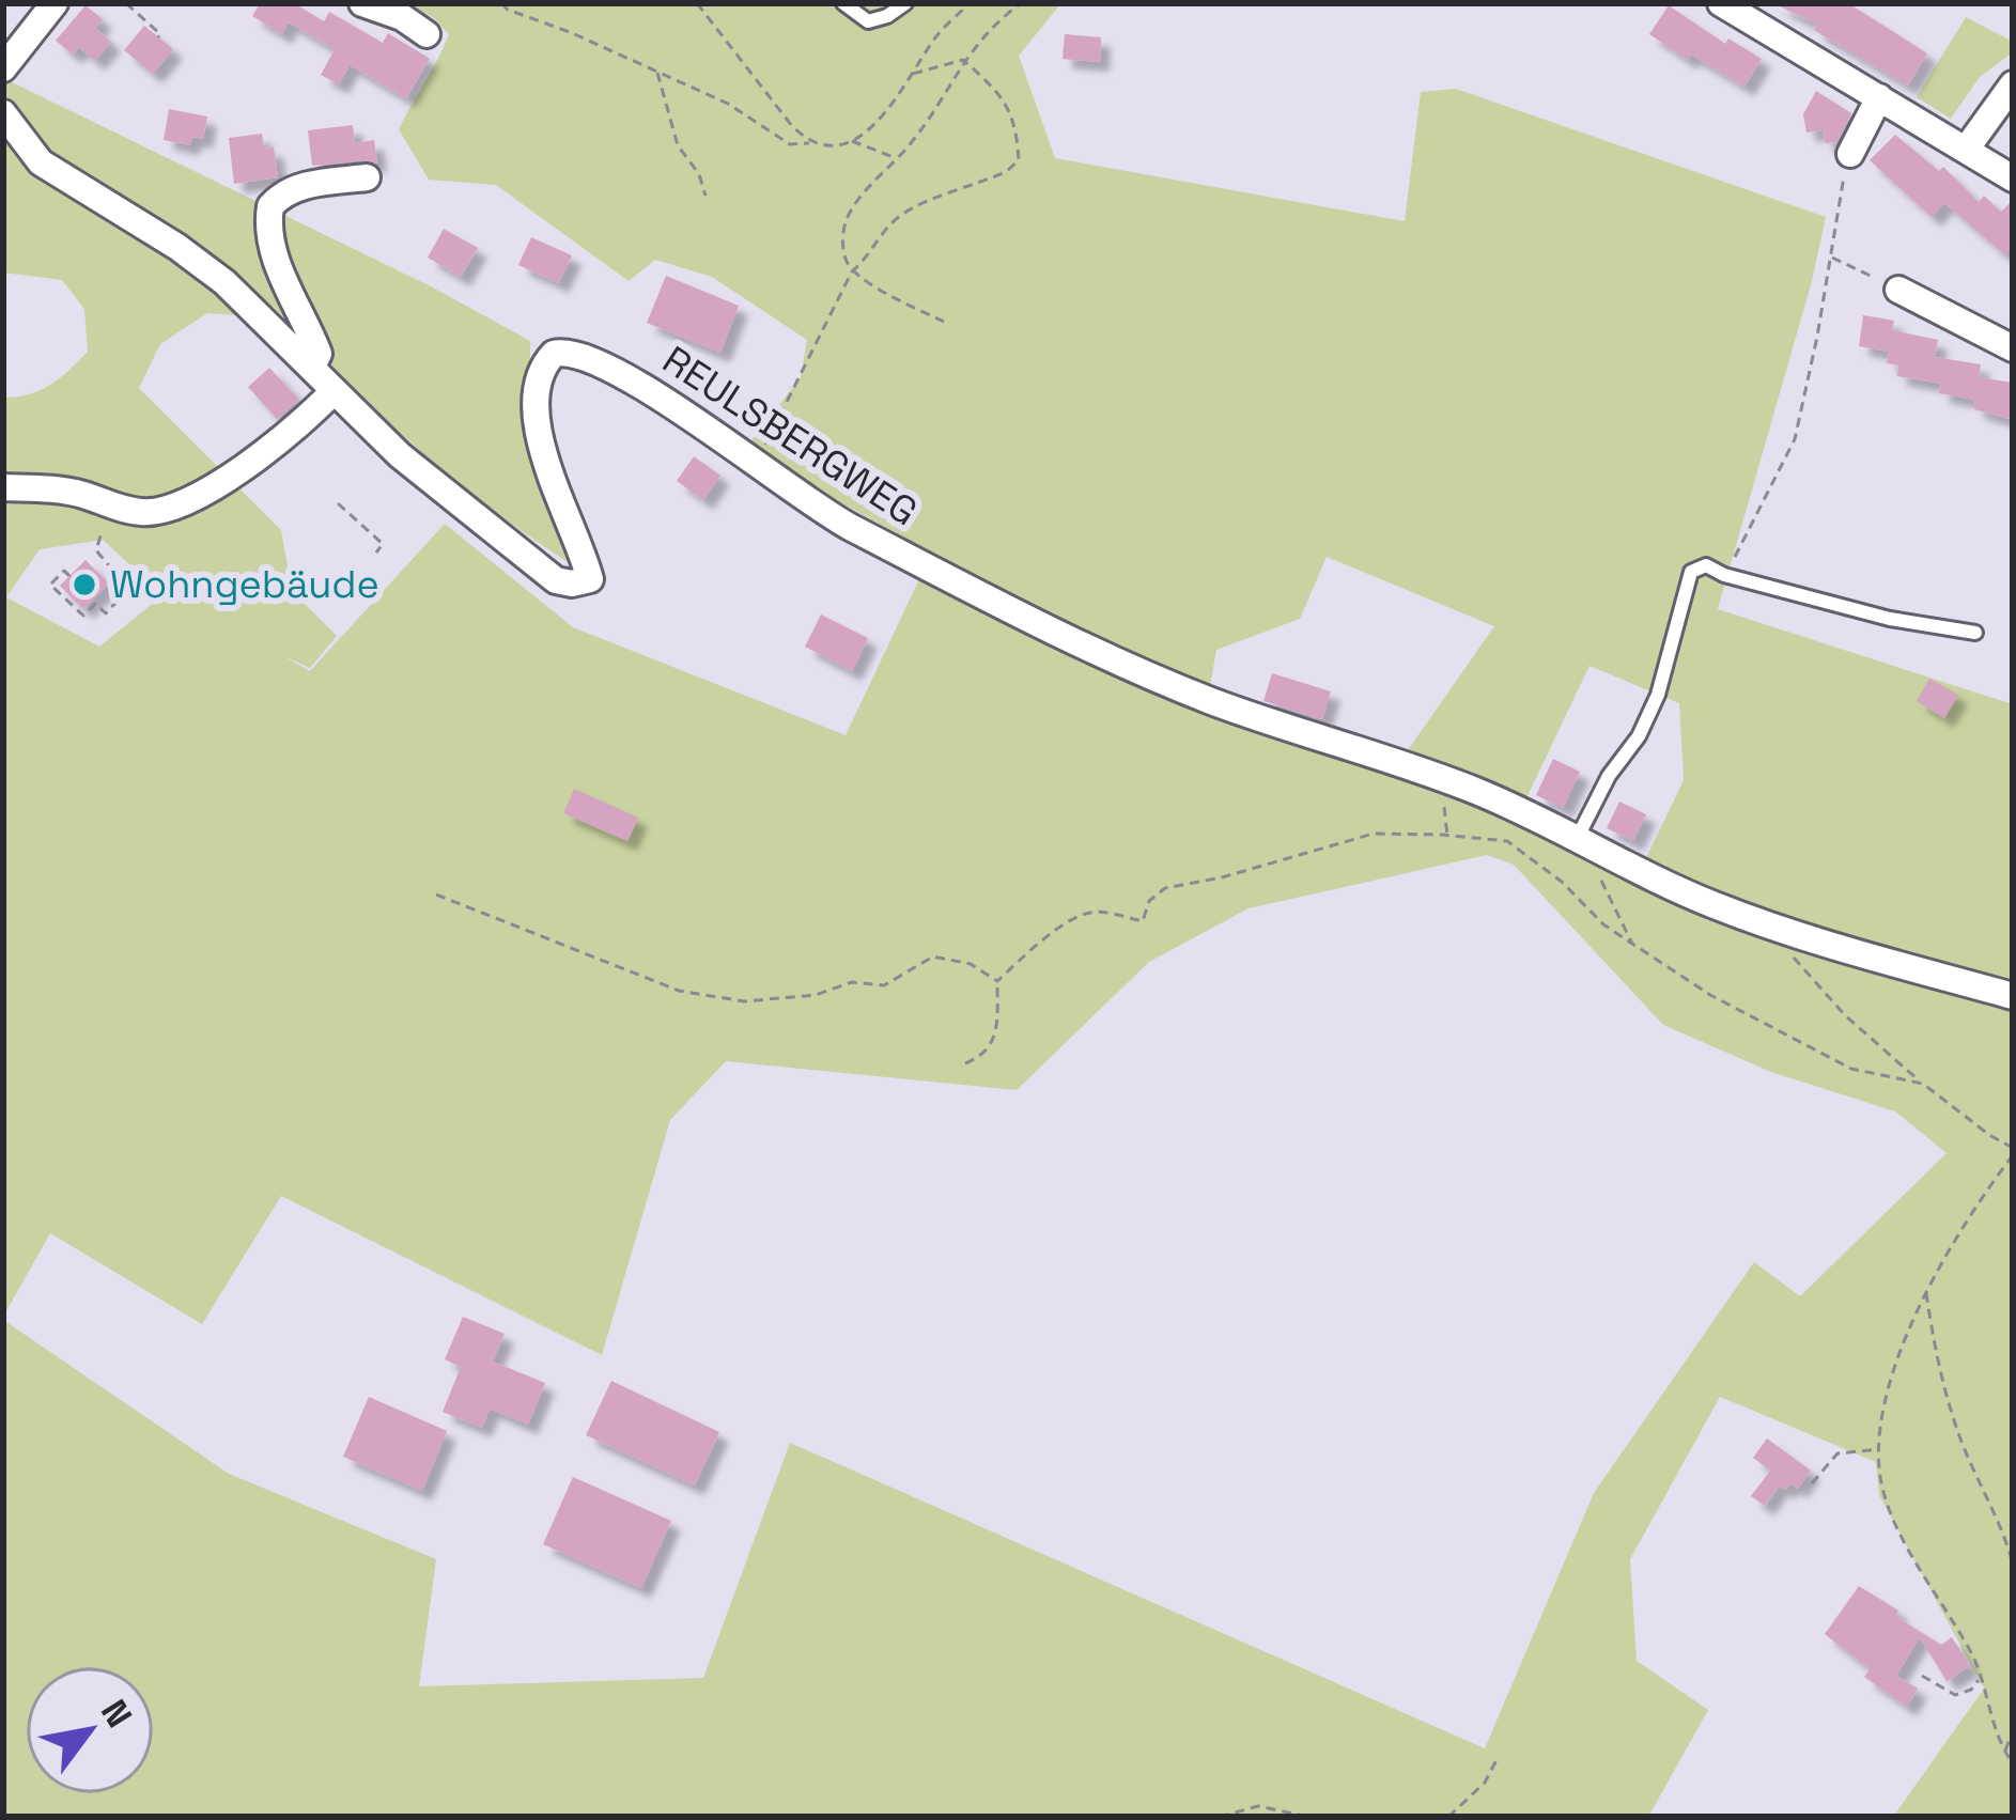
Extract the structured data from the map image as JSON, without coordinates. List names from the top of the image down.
{
  "streets": {
    "street": ["REULSBERGWEG"]
  },
  "places": ["Wohngebäude"],
  "north": "top right"
}
